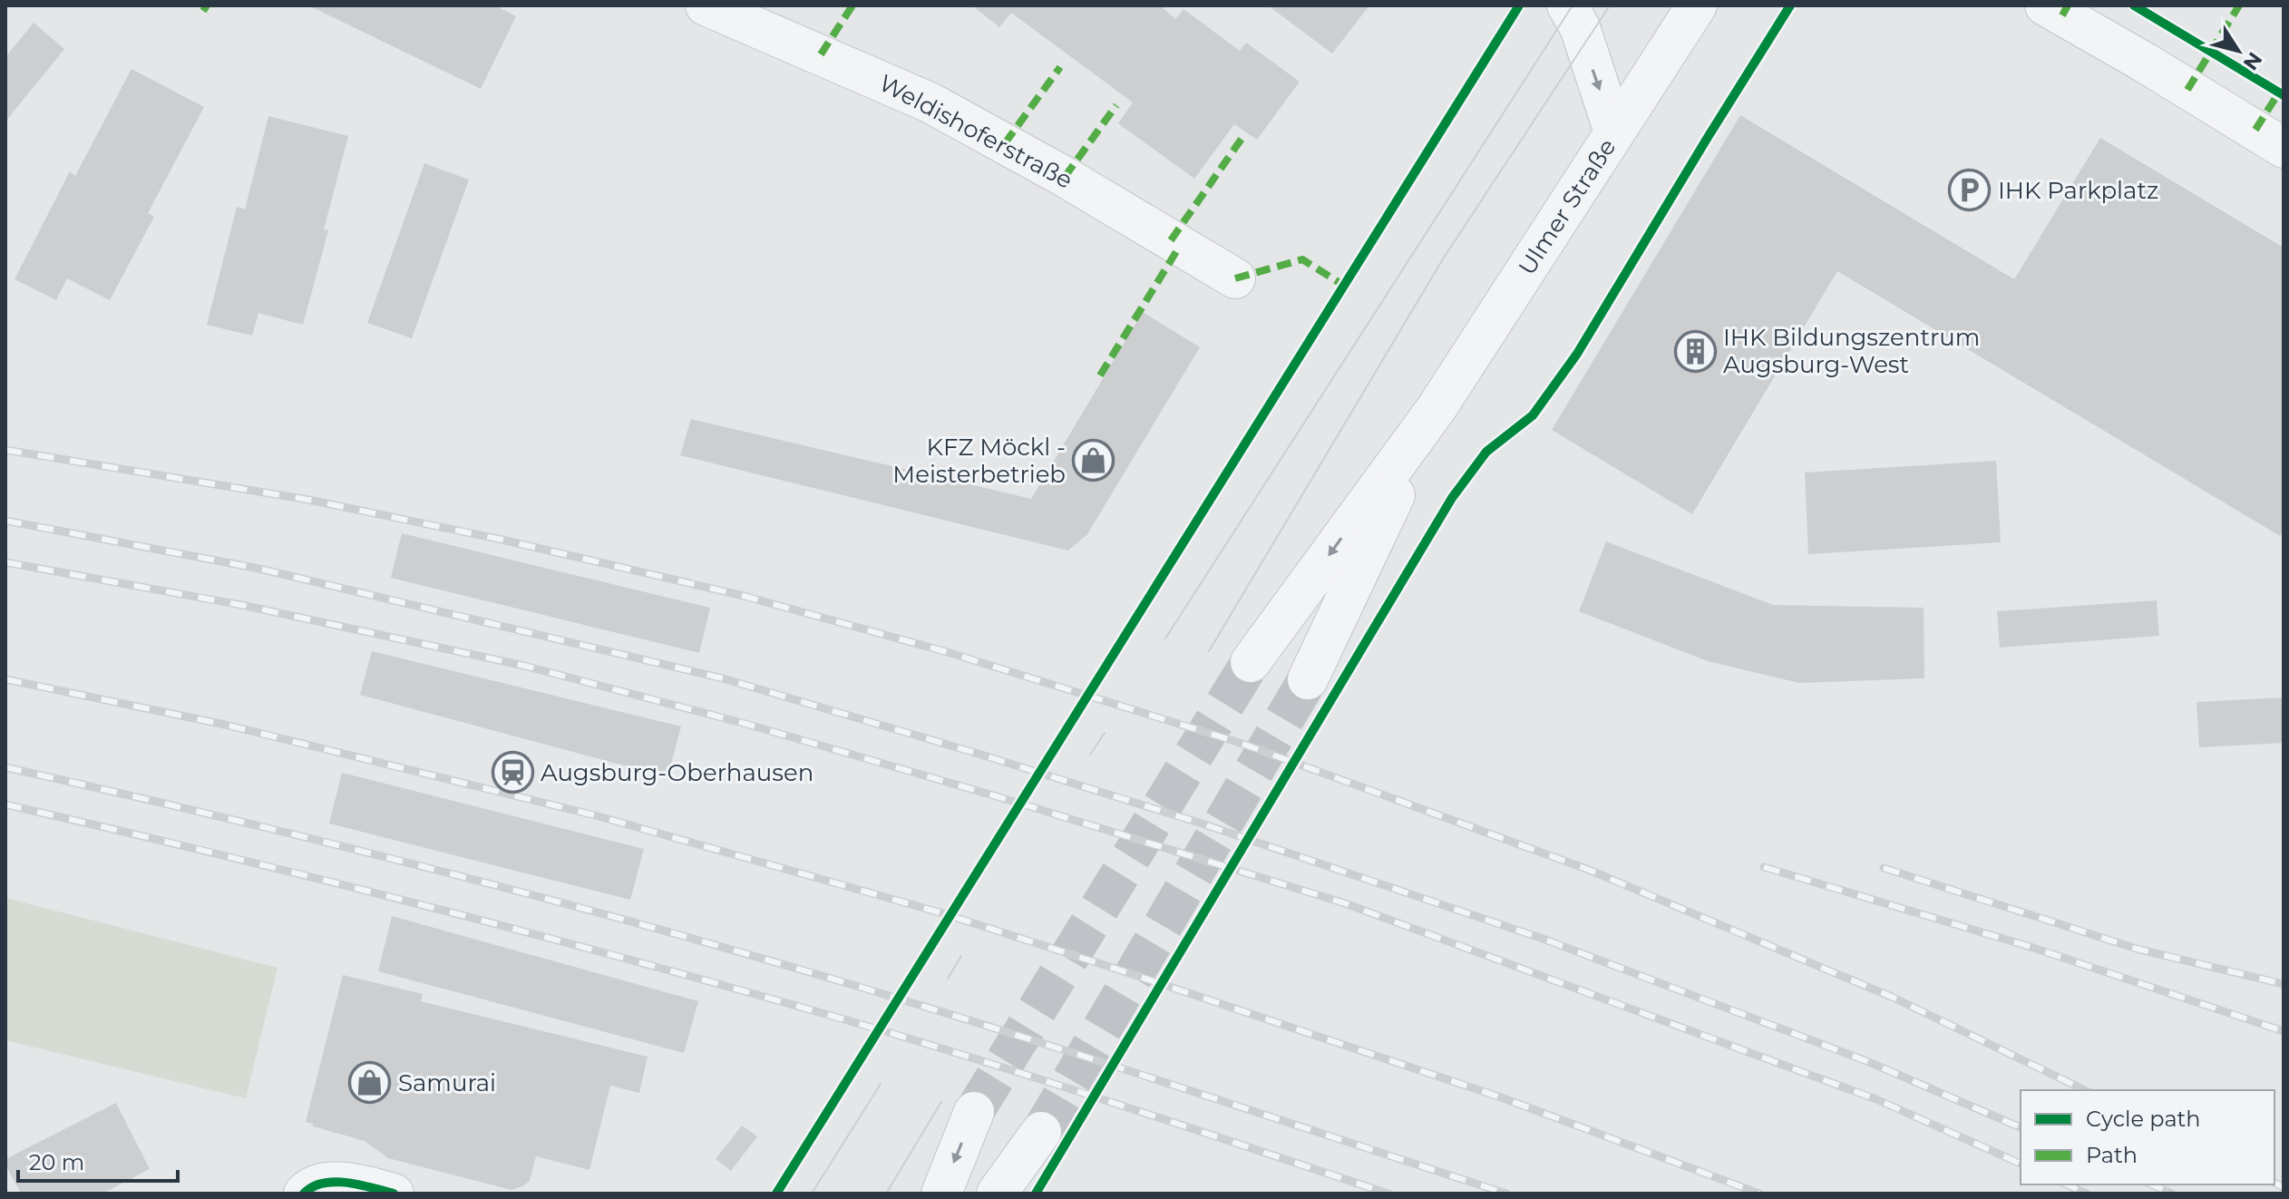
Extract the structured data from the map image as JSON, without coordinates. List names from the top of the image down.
{
  "streets": {
    "street": ["Weldishoferstraße", "Ulmer Straße"]
  },
  "places": {
    "parking": ["IHK Parkplatz"],
    "building": ["IHK Bildungszentrum Augsburg-West"],
    "shop": ["KFZ Möckl - Meisterbetrieb", "Samurai"],
    "station": ["Augsburg-Oberhausen"]
  },
  "legend": ["Cycle path", "Path"],
  "scale_bar": "20 m",
  "north": "bottom right"
}
